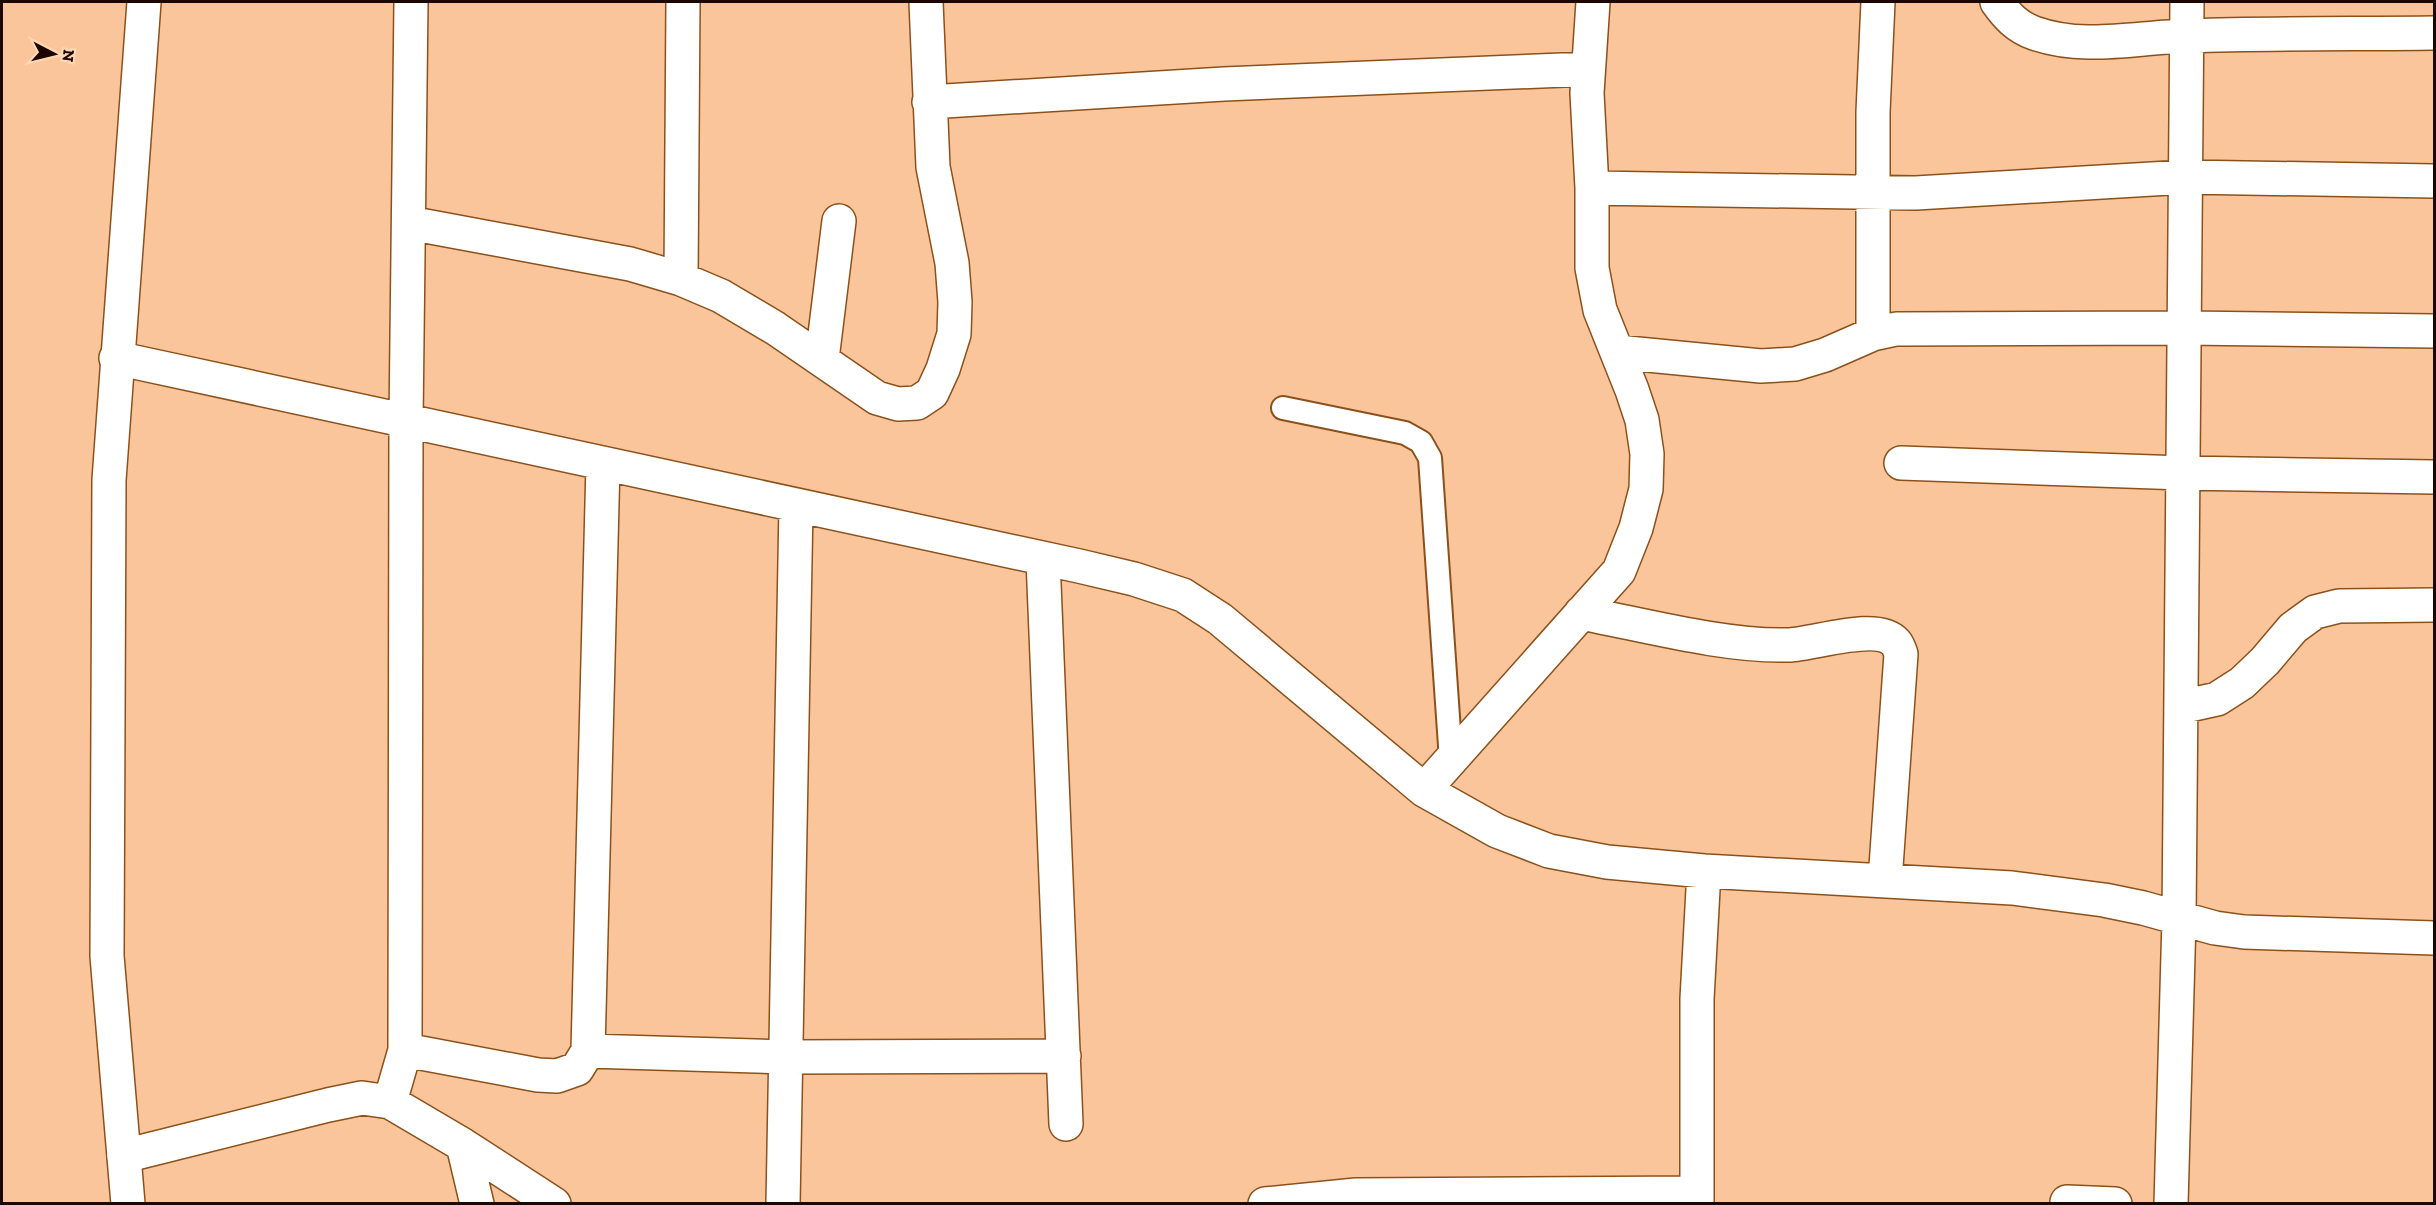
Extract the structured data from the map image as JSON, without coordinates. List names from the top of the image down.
{
  "north": "right"
}
